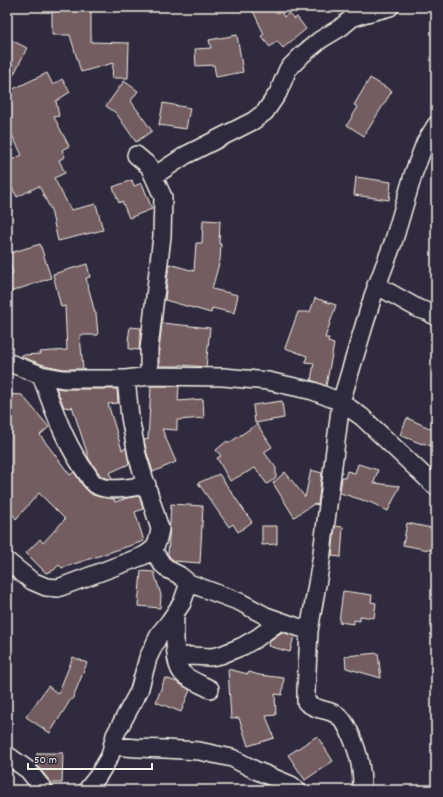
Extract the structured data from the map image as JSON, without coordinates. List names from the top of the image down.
{
  "scale_bar": "50 m"
}
